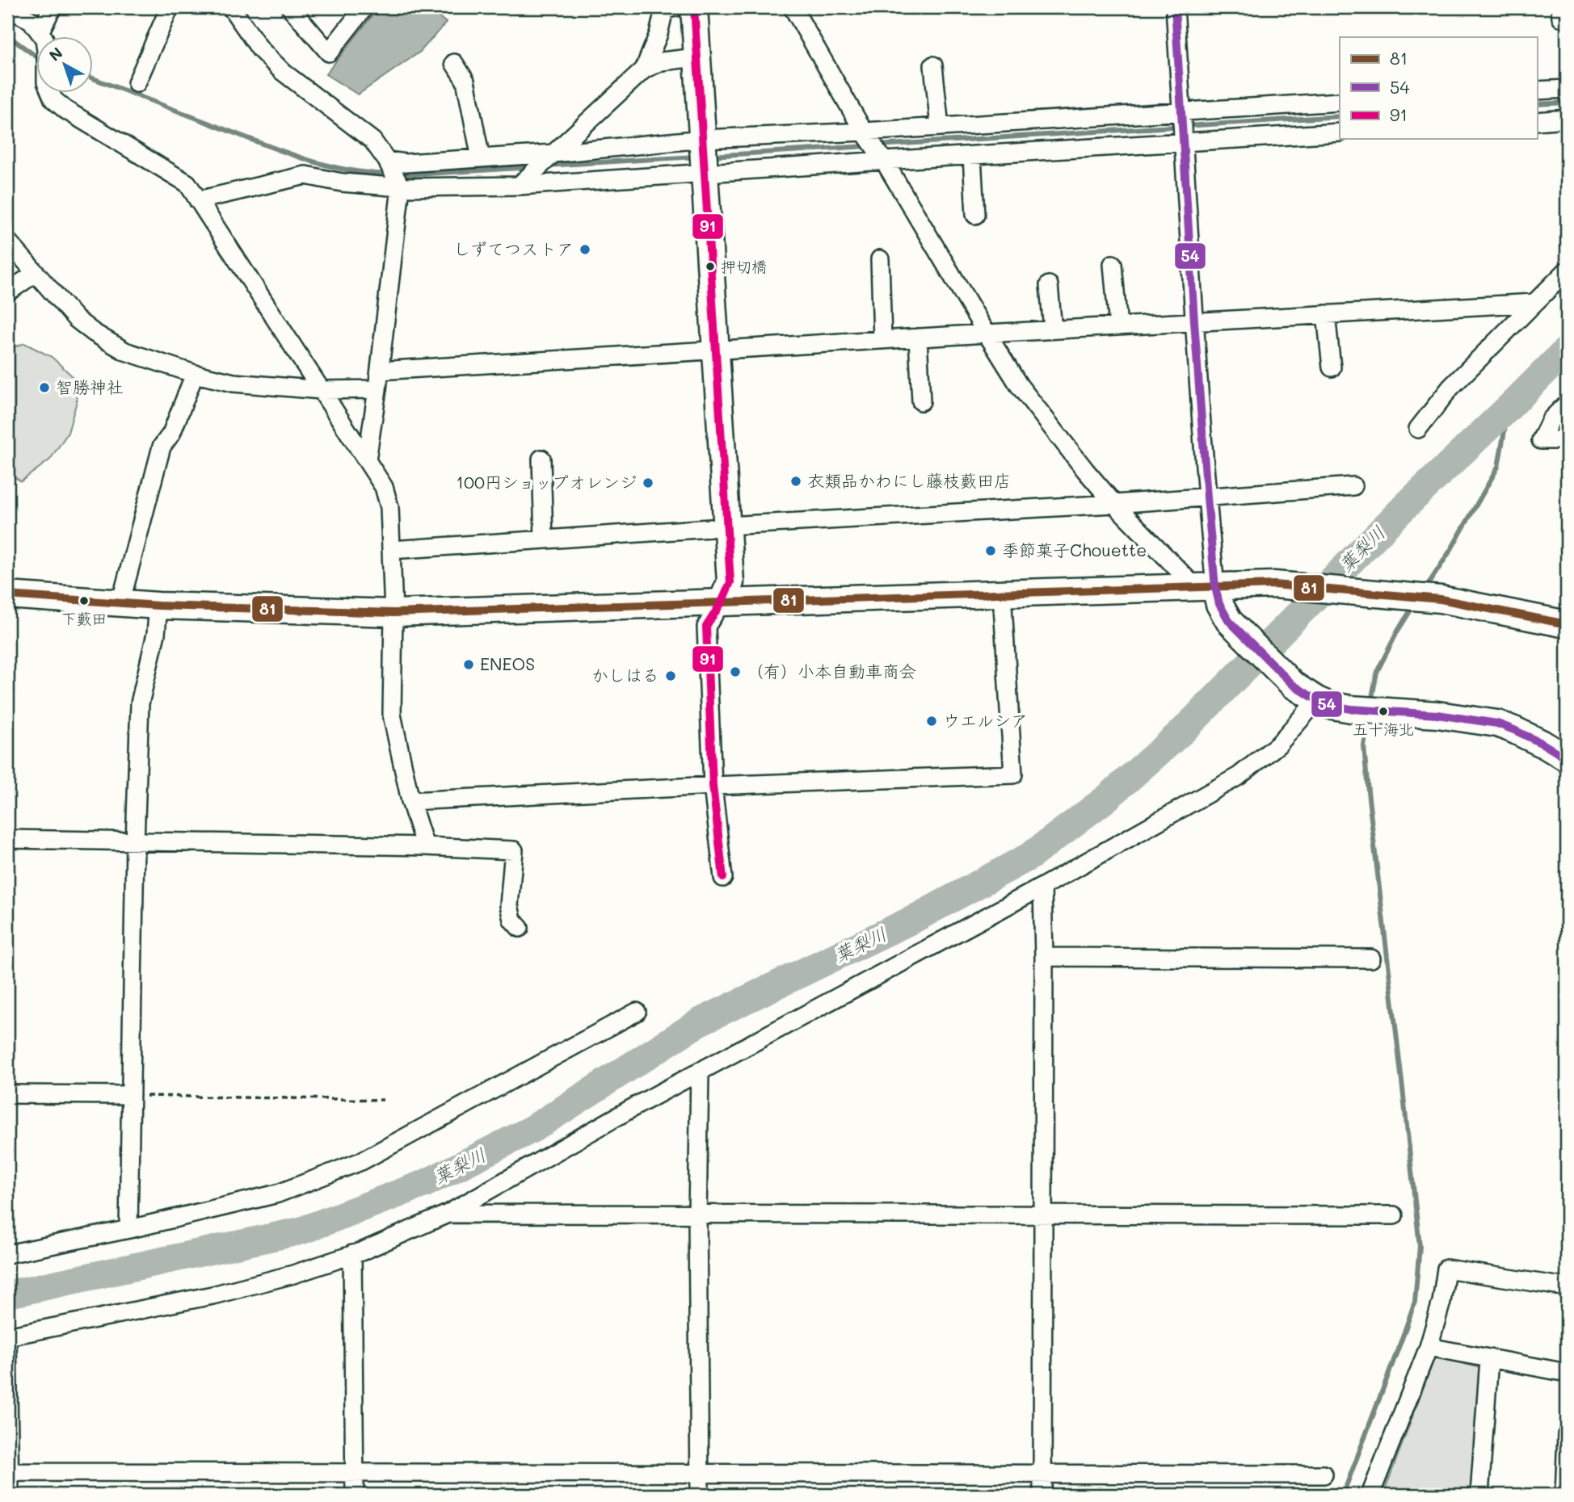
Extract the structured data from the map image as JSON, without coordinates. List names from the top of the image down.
{
  "water": ["葉梨川"],
  "places": [
    "しずてつストア",
    "押切橋",
    "智勝神社",
    "衣類品かわにし藤枝藪田店",
    "100円ショップオレンジ",
    "季節菓子Chouette",
    "下藪田",
    "ENEOS",
    "（有）小本自動車商会",
    "かしはる",
    "五十海北",
    "ウエルシア"
  ],
  "lines": ["transit line 54", "transit line 91", "transit line 81"],
  "legend": ["81", "54", "91"],
  "north": "top left"
}
